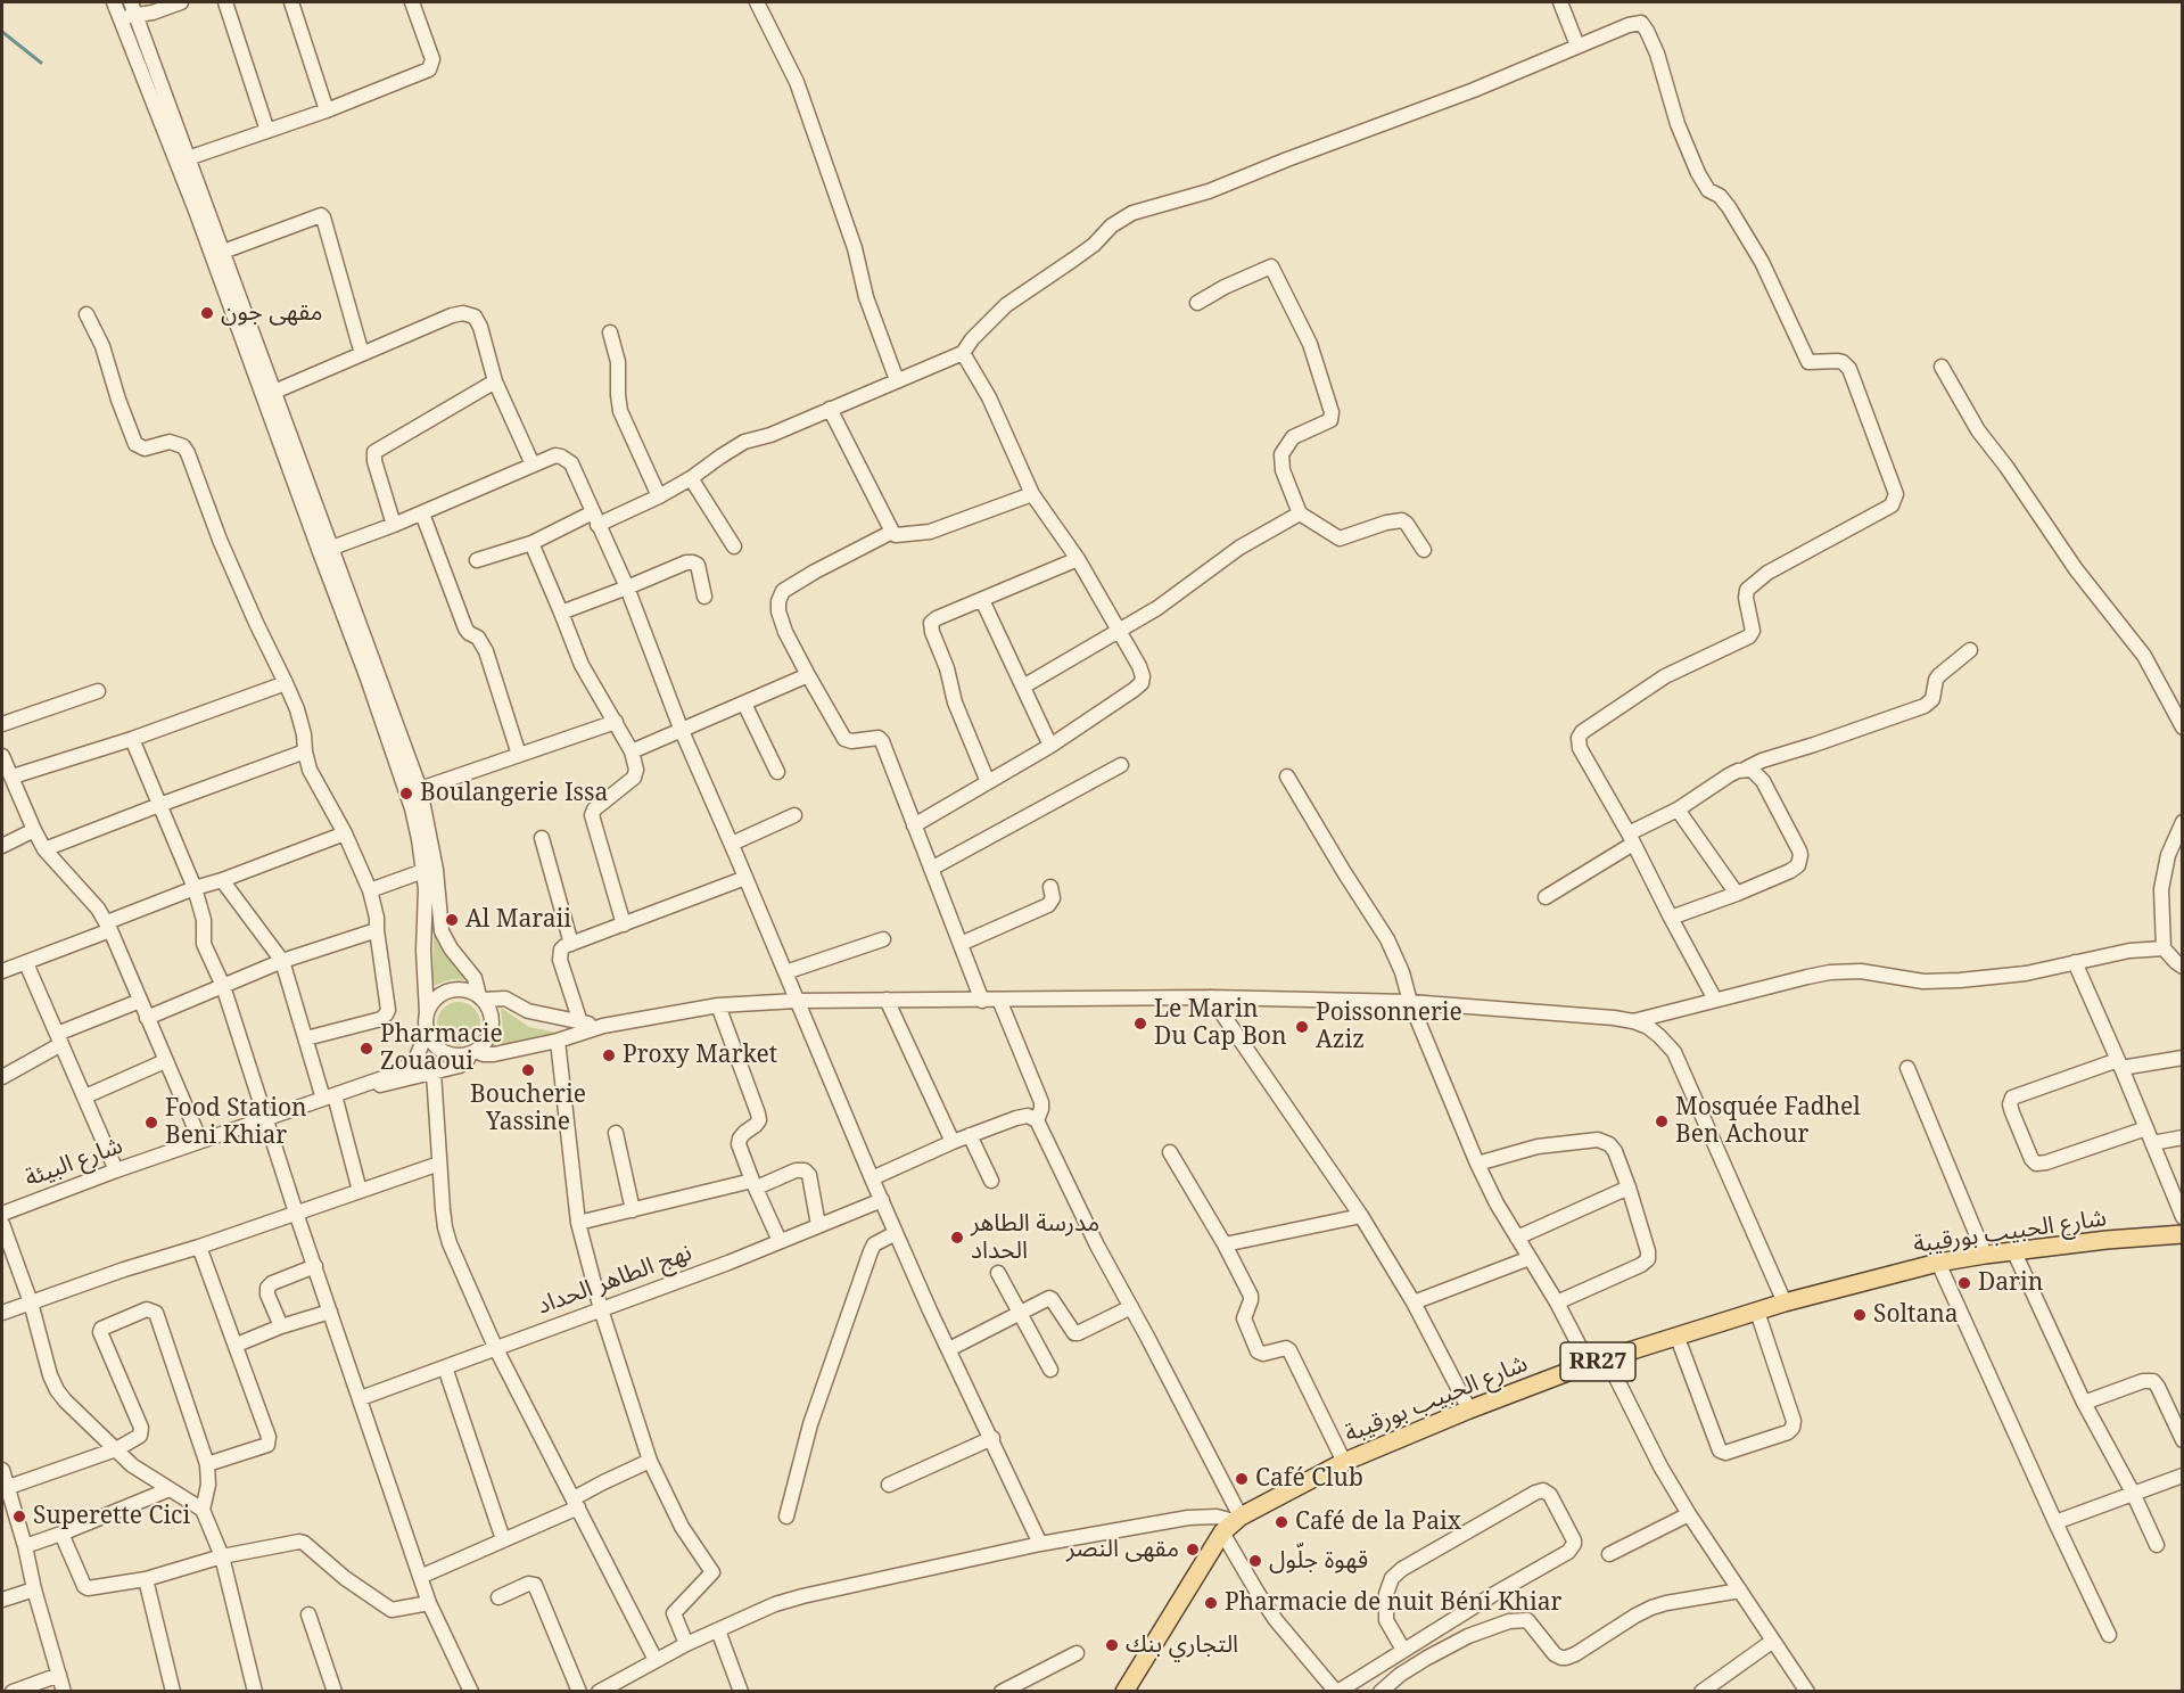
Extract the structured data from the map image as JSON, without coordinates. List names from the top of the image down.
{
  "streets": {
    "main road": ["شارع الحبيب بورقيبة", "RR27"],
    "street": ["شارع البيئة", "نهج الطاهر الحداد"]
  },
  "places": [
    "مقهى جون",
    "Boulangerie Issa",
    "Al Maraii",
    "Le Marin Du Cap Bon",
    "Poissonnerie Aziz",
    "Pharmacie Zouaoui",
    "Proxy Market",
    "Boucherie Yassine",
    "Mosquée Fadhel Ben Achour",
    "Food Station Beni Khiar",
    "مدرسة الطاهر الحداد",
    "Darin",
    "Soltana",
    "Café Club",
    "Superette Cici",
    "Café de la Paix",
    "مقهى النصر",
    "قهوة جلّول",
    "Pharmacie de nuit Béni Khiar",
    "التجاري بنك"
  ]
}
